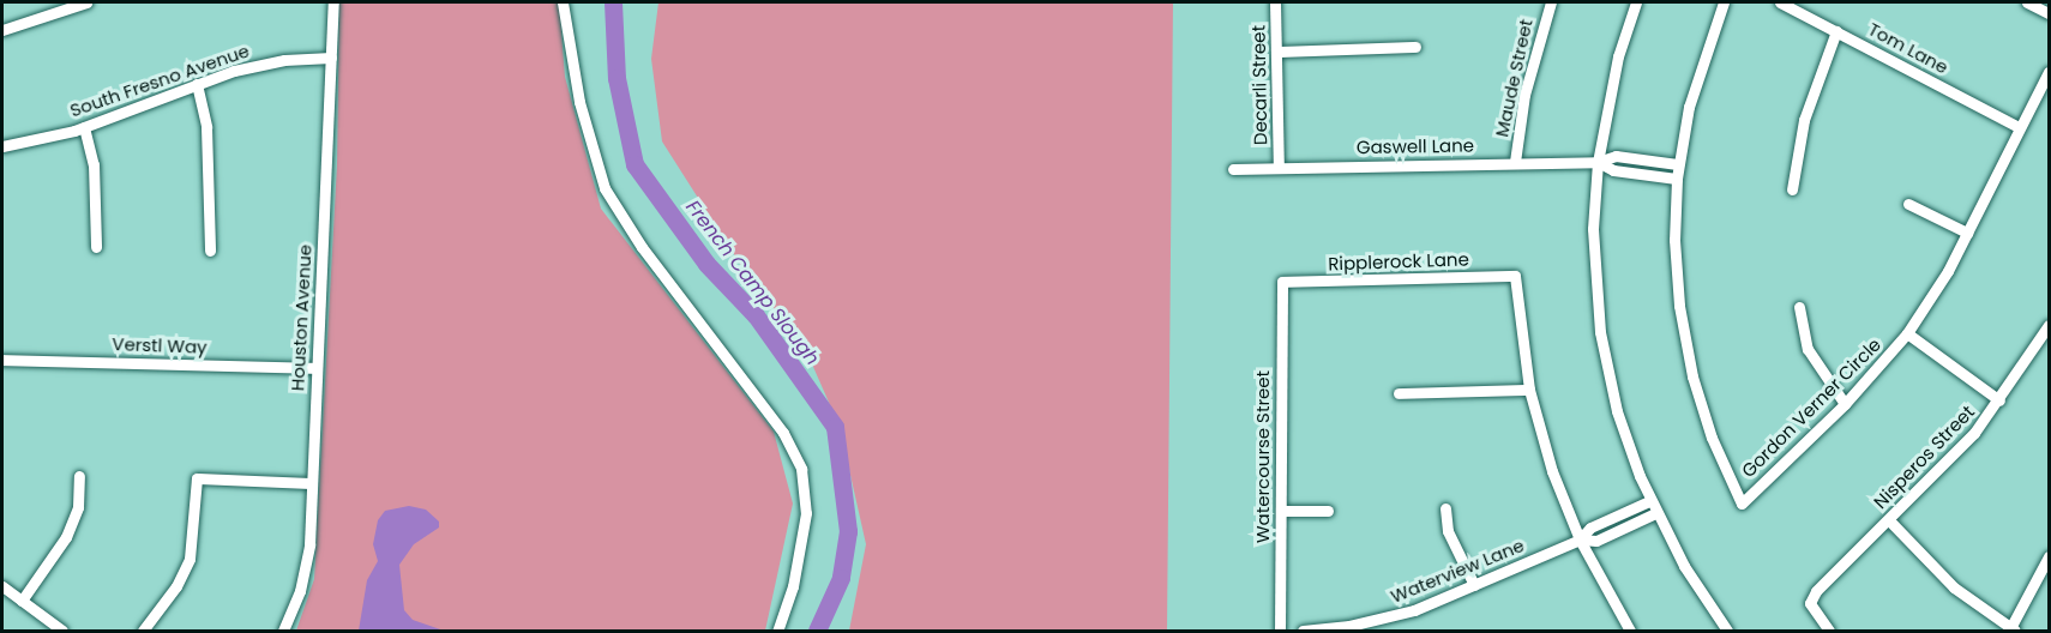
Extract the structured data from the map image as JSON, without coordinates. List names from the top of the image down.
{
  "streets": {
    "street": [
      "Tom Lane",
      "Maude Street",
      "South Fresno Avenue",
      "Decarli Street",
      "Gaswell Lane",
      "Ripplerock Lane",
      "Houston Avenue",
      "Verstl Way",
      "Gordon Verner Circle",
      "Watercourse Street",
      "Nisperos Street",
      "Waterview Lane"
    ]
  },
  "crossings": [
    ["Tom Lane", "Gordon Verner Circle"],
    ["Maude Street", "Gaswell Lane"],
    ["South Fresno Avenue", "Houston Avenue"],
    ["Decarli Street", "Gaswell Lane"],
    ["Gaswell Lane", "Gordon Verner Circle"],
    ["Ripplerock Lane", "Watercourse Street"],
    ["Houston Avenue", "Verstl Way"],
    ["Gordon Verner Circle", "Nisperos Street"]
  ],
  "water": ["French Camp Slough"]
}
